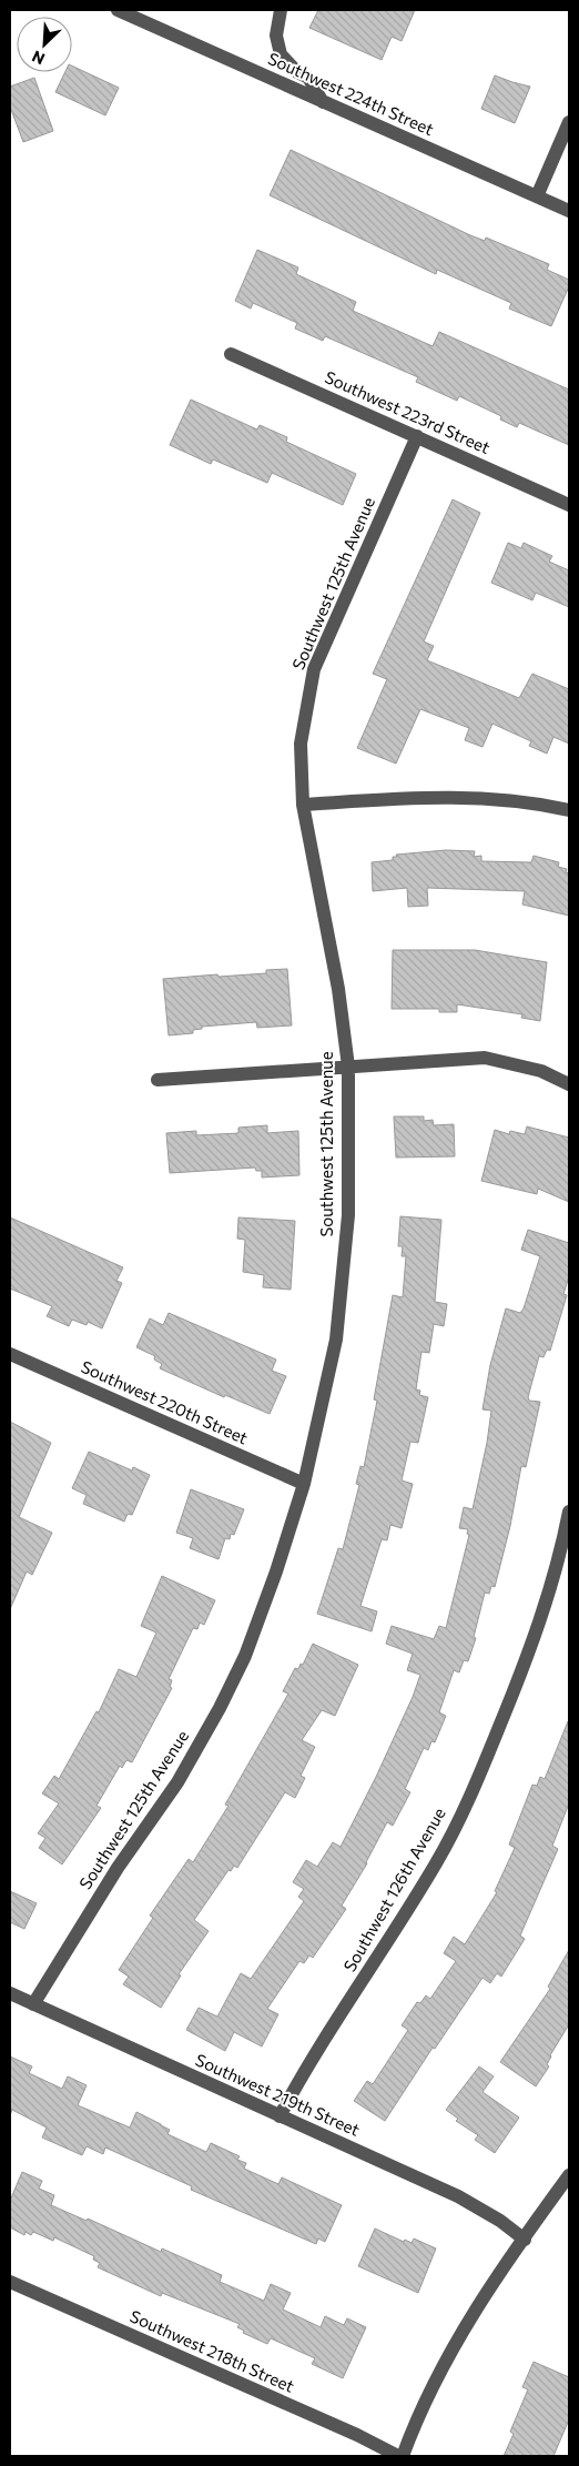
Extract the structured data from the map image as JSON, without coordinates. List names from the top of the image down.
{
  "streets": {
    "street": [
      "Southwest 224th Street",
      "Southwest 223rd Street",
      "Southwest 125th Avenue",
      "Southwest 220th Street",
      "Southwest 126th Avenue",
      "Southwest 219th Street",
      "Southwest 218th Street"
    ]
  },
  "crossings": [
    ["Southwest 223rd Street", "Southwest 125th Avenue"],
    ["Southwest 125th Avenue", "Southwest 220th Street"],
    ["Southwest 125th Avenue", "Southwest 219th Street"],
    ["Southwest 126th Avenue", "Southwest 219th Street"]
  ],
  "north": "bottom left"
}
